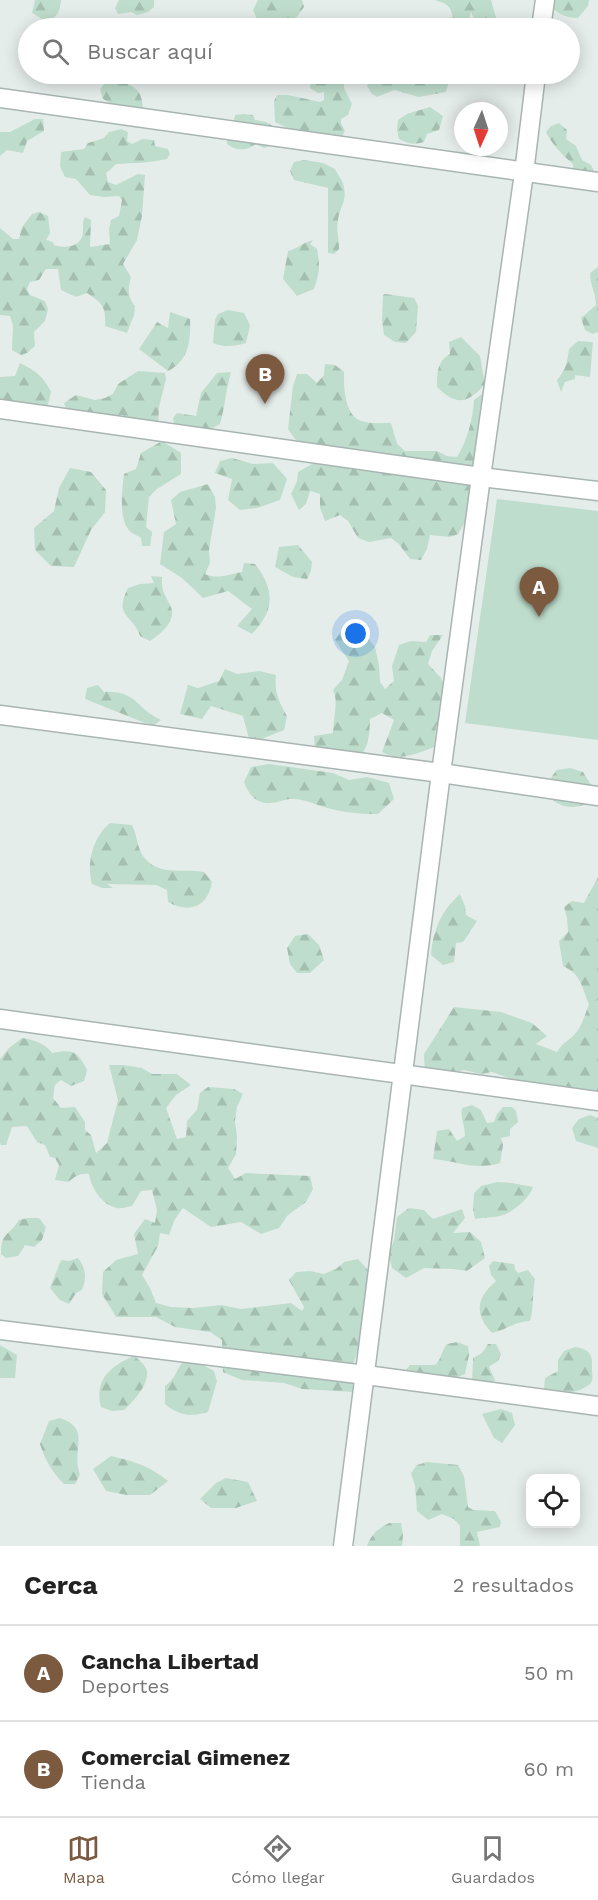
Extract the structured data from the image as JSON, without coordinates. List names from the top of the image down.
{
  "north": "bottom",
  "page": {
    "search": "Buscar aquí",
    "pins": ["B", "A"],
    "heading": ["Cerca", "2 resultados"],
    "list": [
      {
        "mark": "A",
        "name": "Cancha Libertad",
        "note": "Deportes",
        "value": "50 m"
      },
      {
        "mark": "B",
        "name": "Comercial Gimenez",
        "note": "Tienda",
        "value": "60 m"
      }
    ],
    "nav": ["Mapa", "Cómo llegar", "Guardados"]
  }
}
